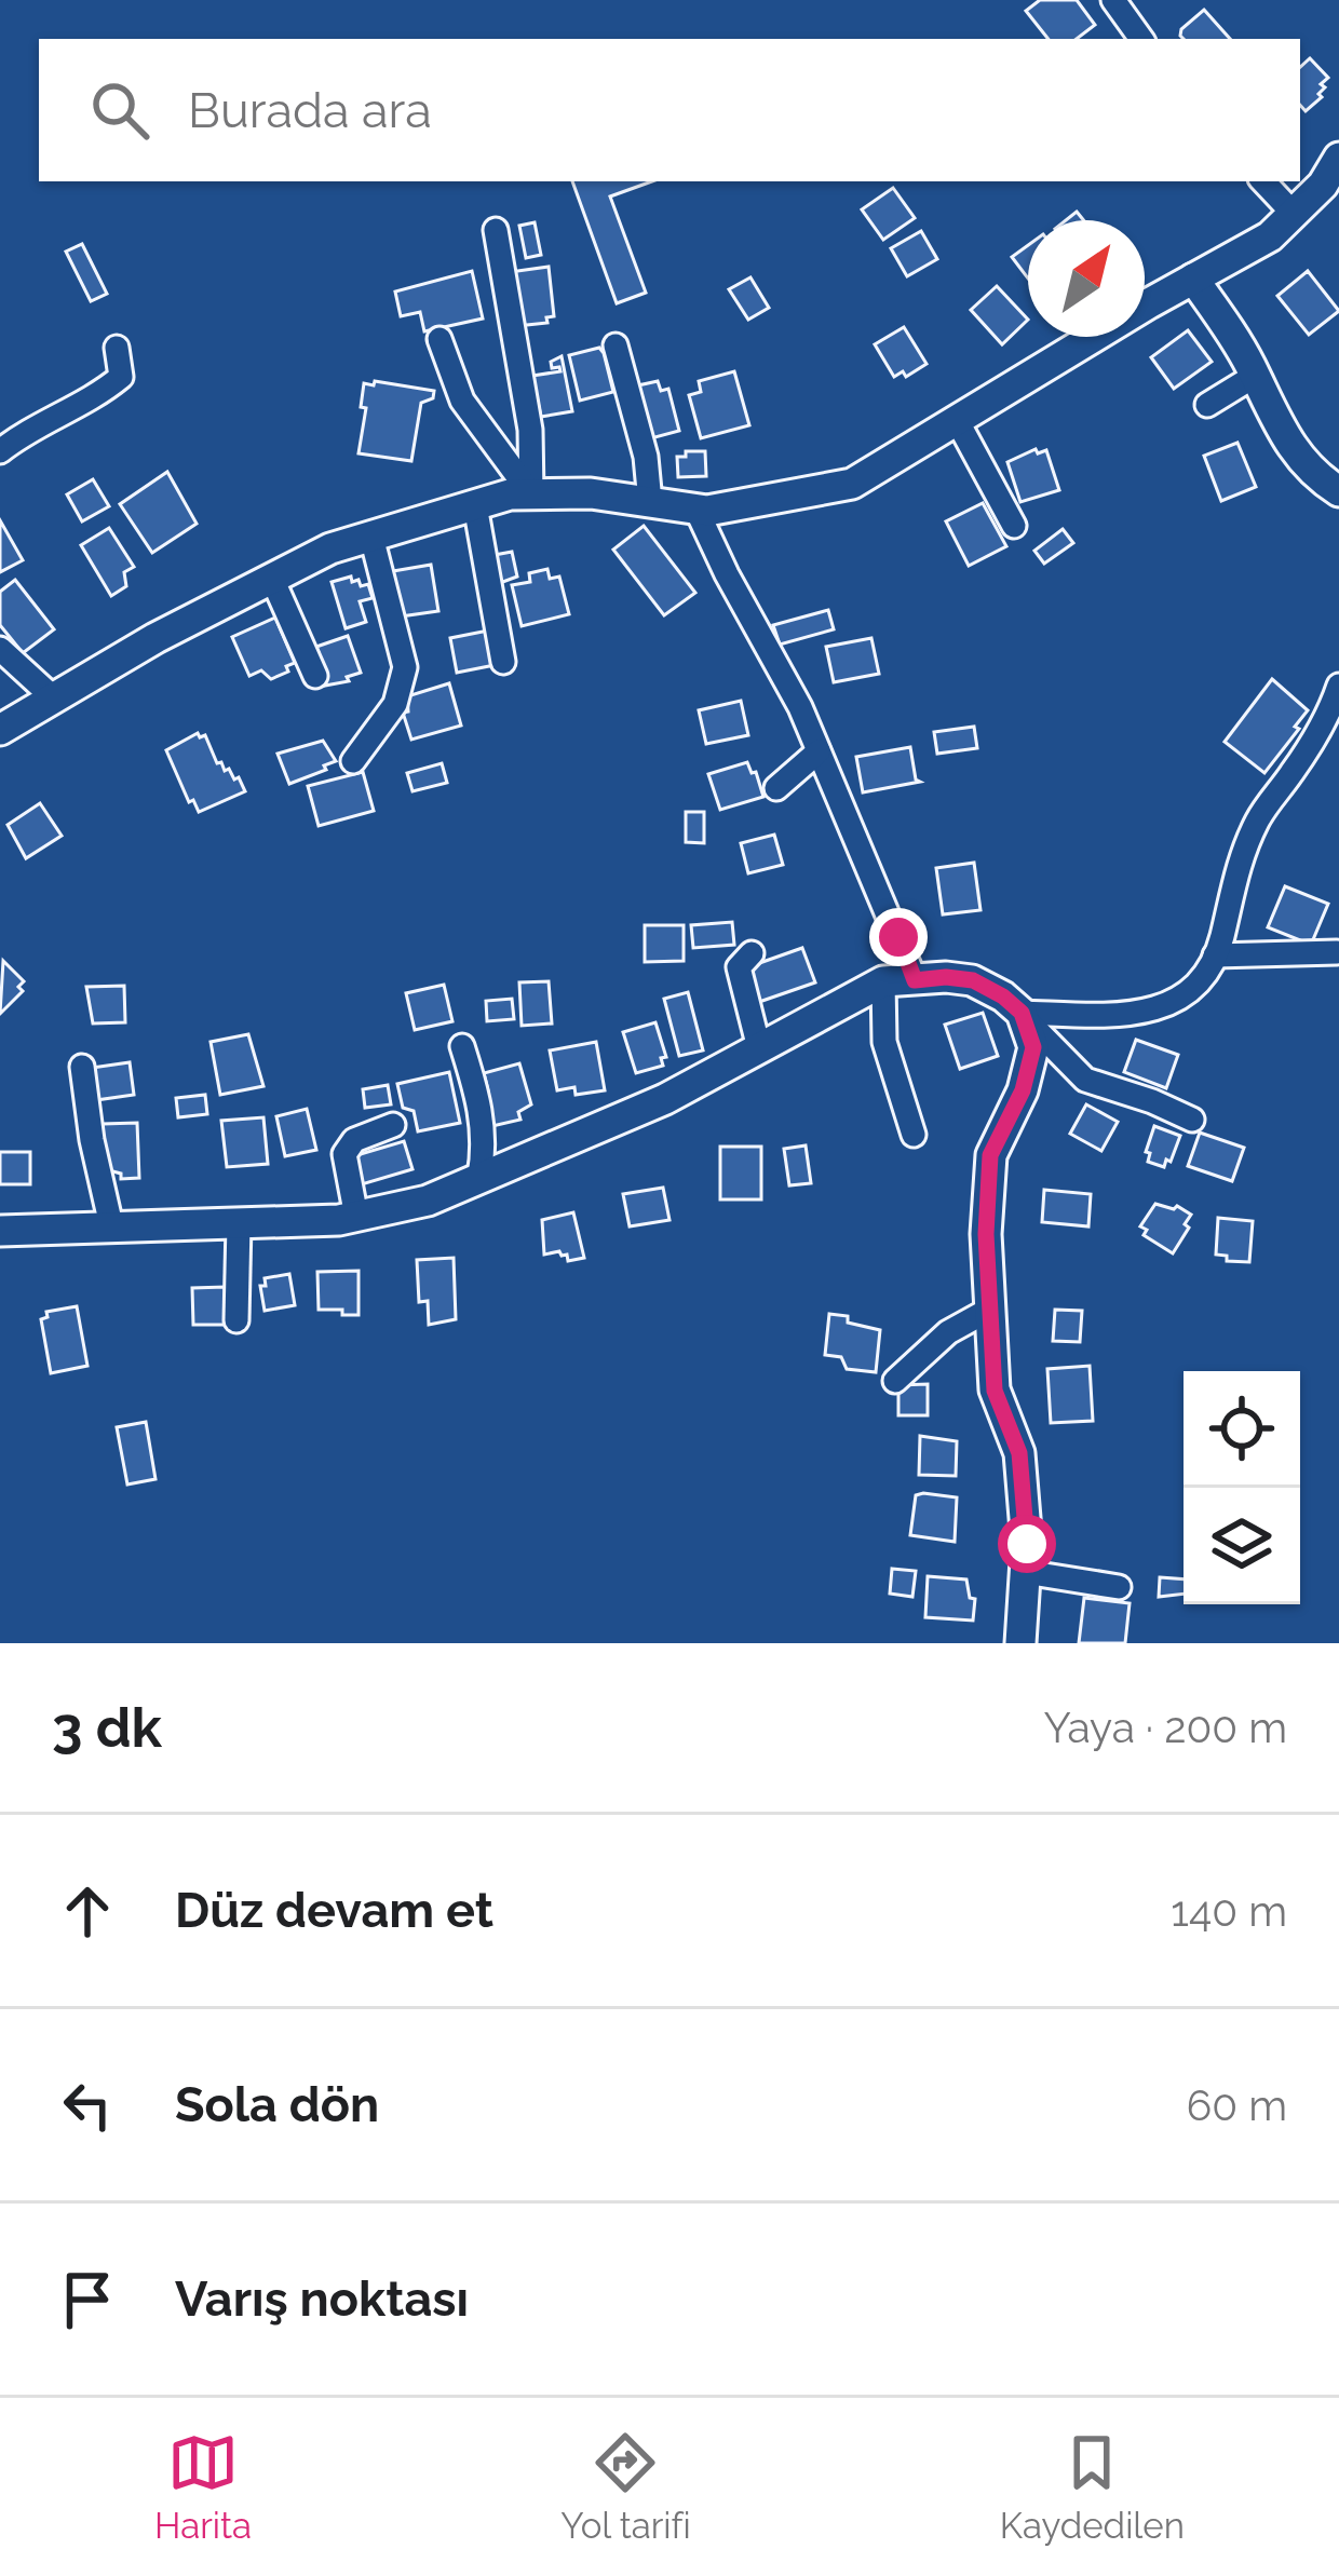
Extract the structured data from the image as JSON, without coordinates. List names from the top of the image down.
{
  "north": "top right",
  "page": {
    "search": "Burada ara",
    "heading": ["3 dk", "Yaya · 200 m"],
    "list": [
      ["Düz devam et", "140 m"],
      ["Sola dön", "60 m"],
      "Varış noktası"
    ],
    "nav": ["Harita", "Yol tarifi", "Kaydedilen"]
  }
}
